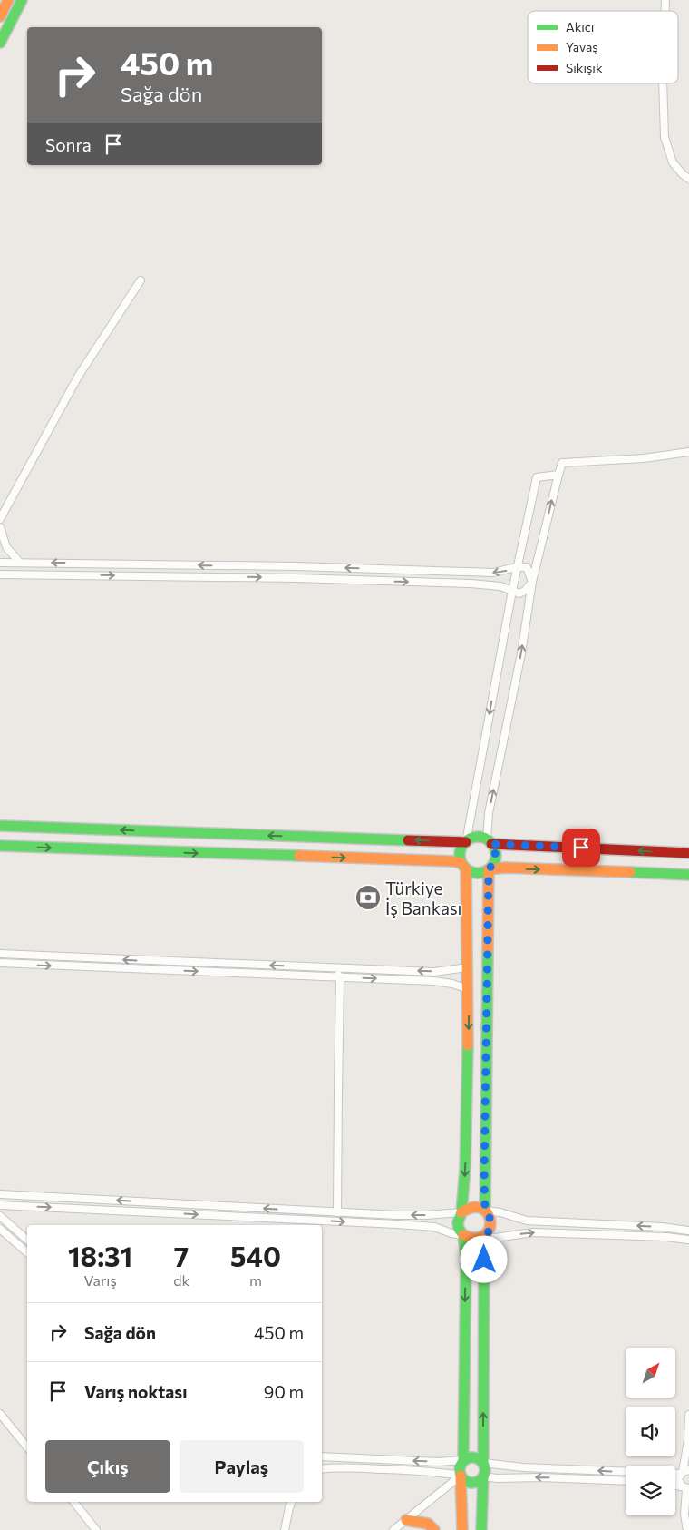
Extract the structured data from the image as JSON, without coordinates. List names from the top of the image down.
{
  "places": {
    "bank": ["Türkiye İş Bankası"]
  },
  "legend": ["Akıcı", "Yavaş", "Sıkışık"],
  "north": "top right",
  "page": {
    "turn": ["450 m", "Sağa dön"],
    "then": "Sonra",
    "eta": [
      "18:31",
      "Varış",
      "7",
      "dk",
      "540",
      "m"
    ],
    "list": [
      {
        "name": "Sağa dön",
        "value": "450 m"
      },
      {
        "name": "Varış noktası",
        "value": "90 m"
      }
    ],
    "buttons": ["Çıkış", "Paylaş"]
  }
}
